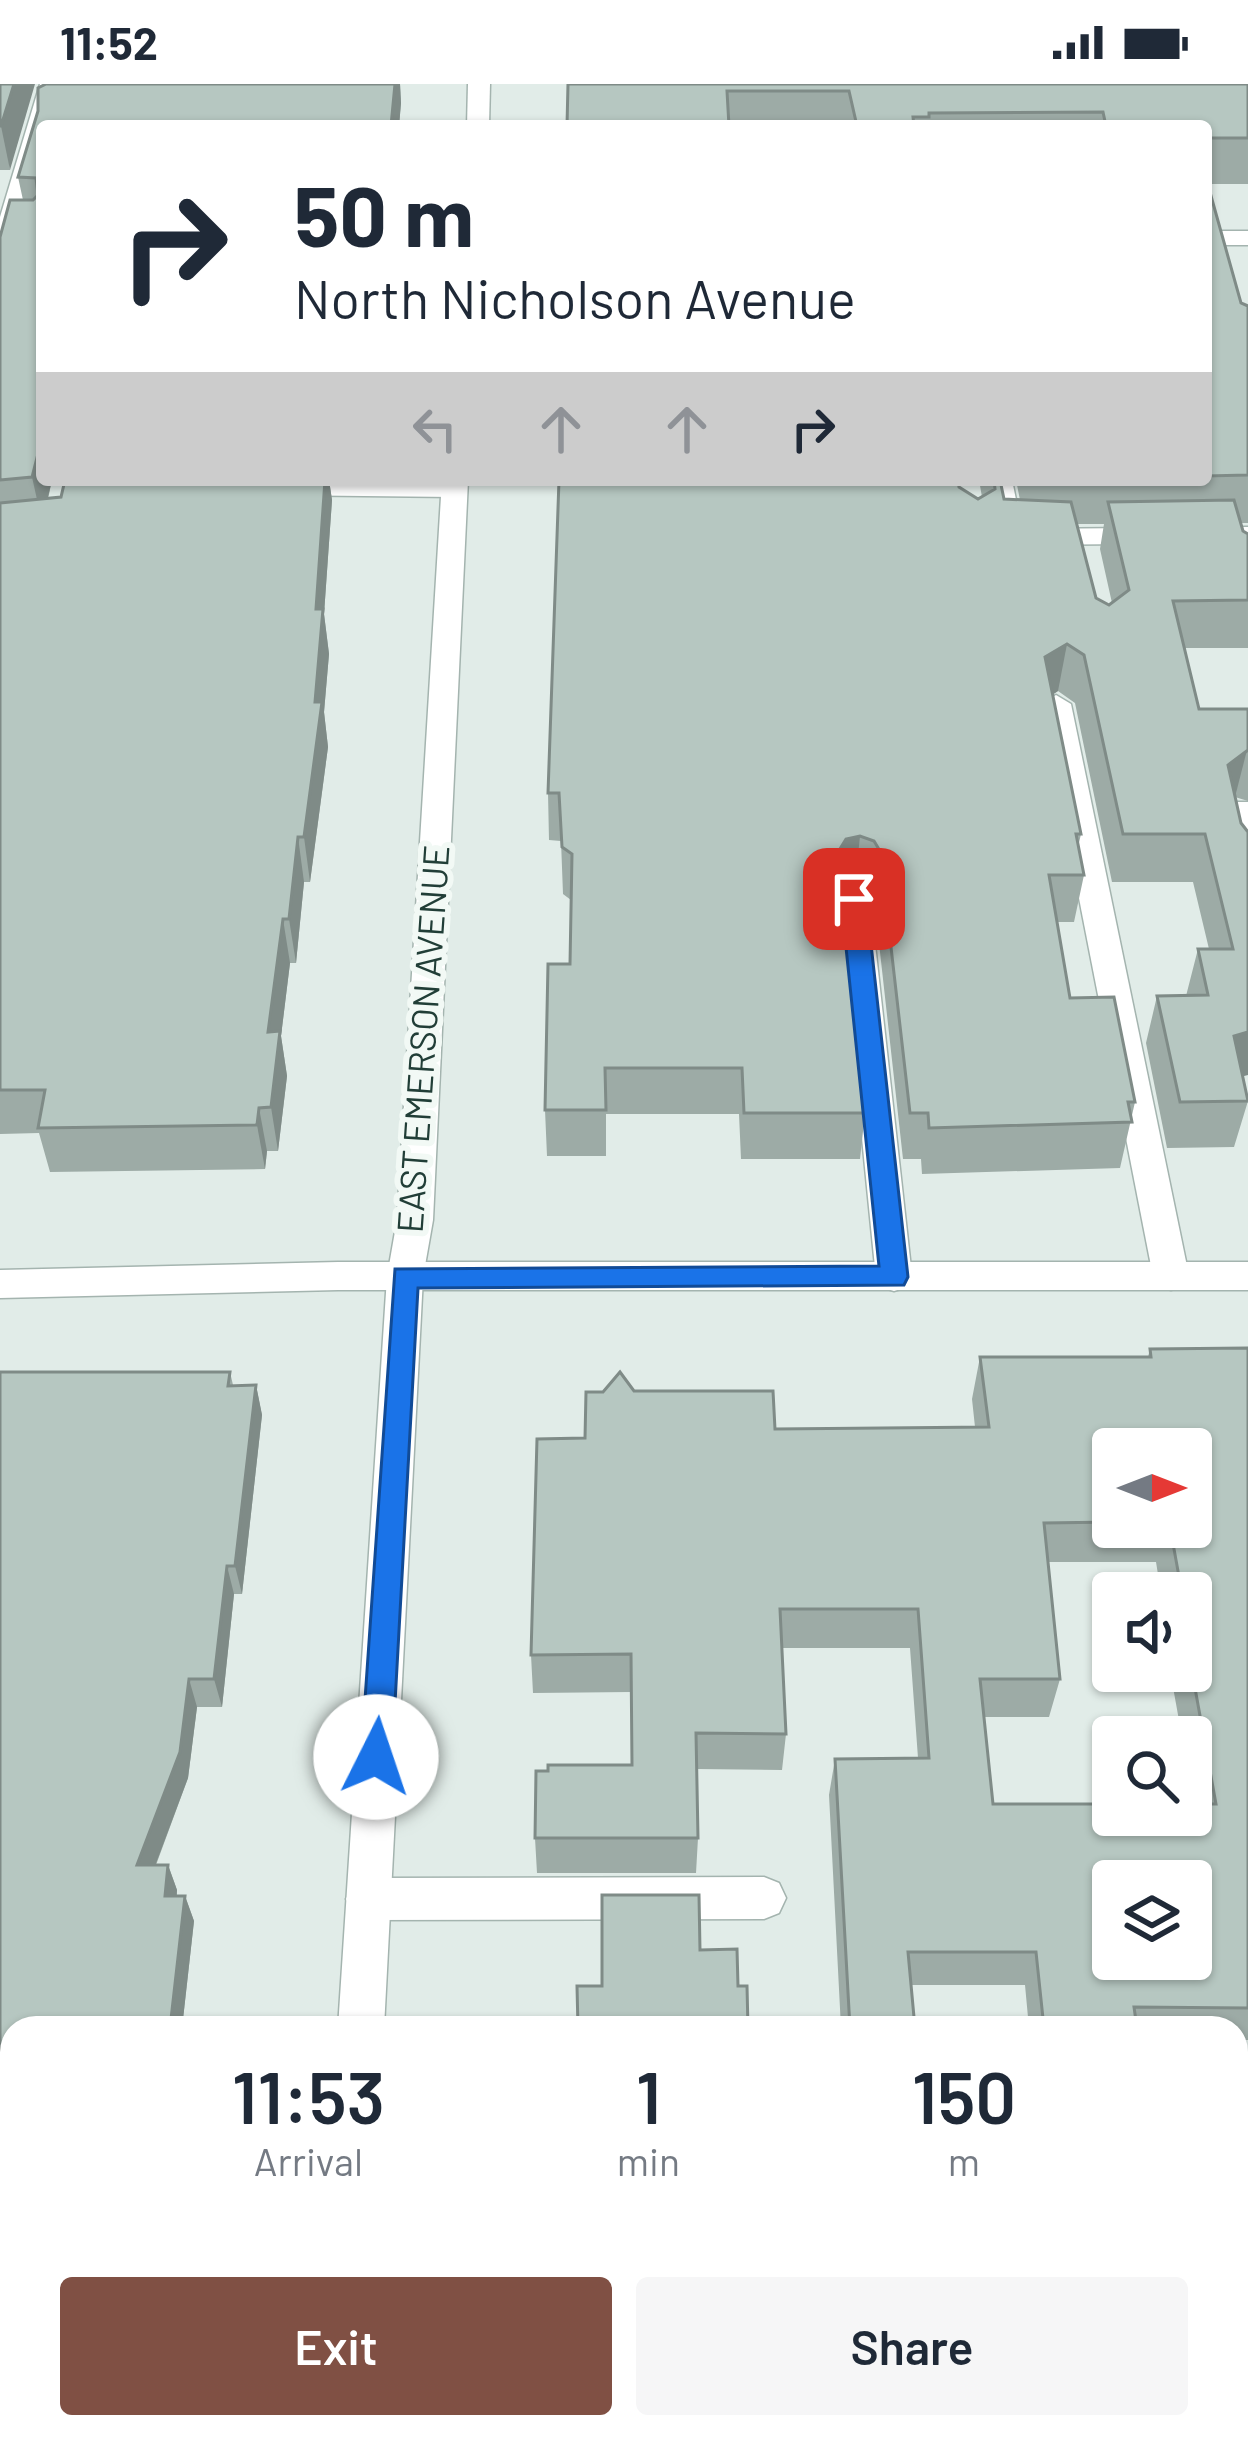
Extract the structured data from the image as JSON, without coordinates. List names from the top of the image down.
{
  "streets": {
    "street": ["EAST EMERSON AVENUE"]
  },
  "north": "right",
  "page": {
    "status": "11:52",
    "turn": ["50 m", "North Nicholson Avenue"],
    "eta": [
      "11:53",
      "Arrival",
      "1",
      "min",
      "150",
      "m"
    ],
    "buttons": ["Exit", "Share"]
  }
}
